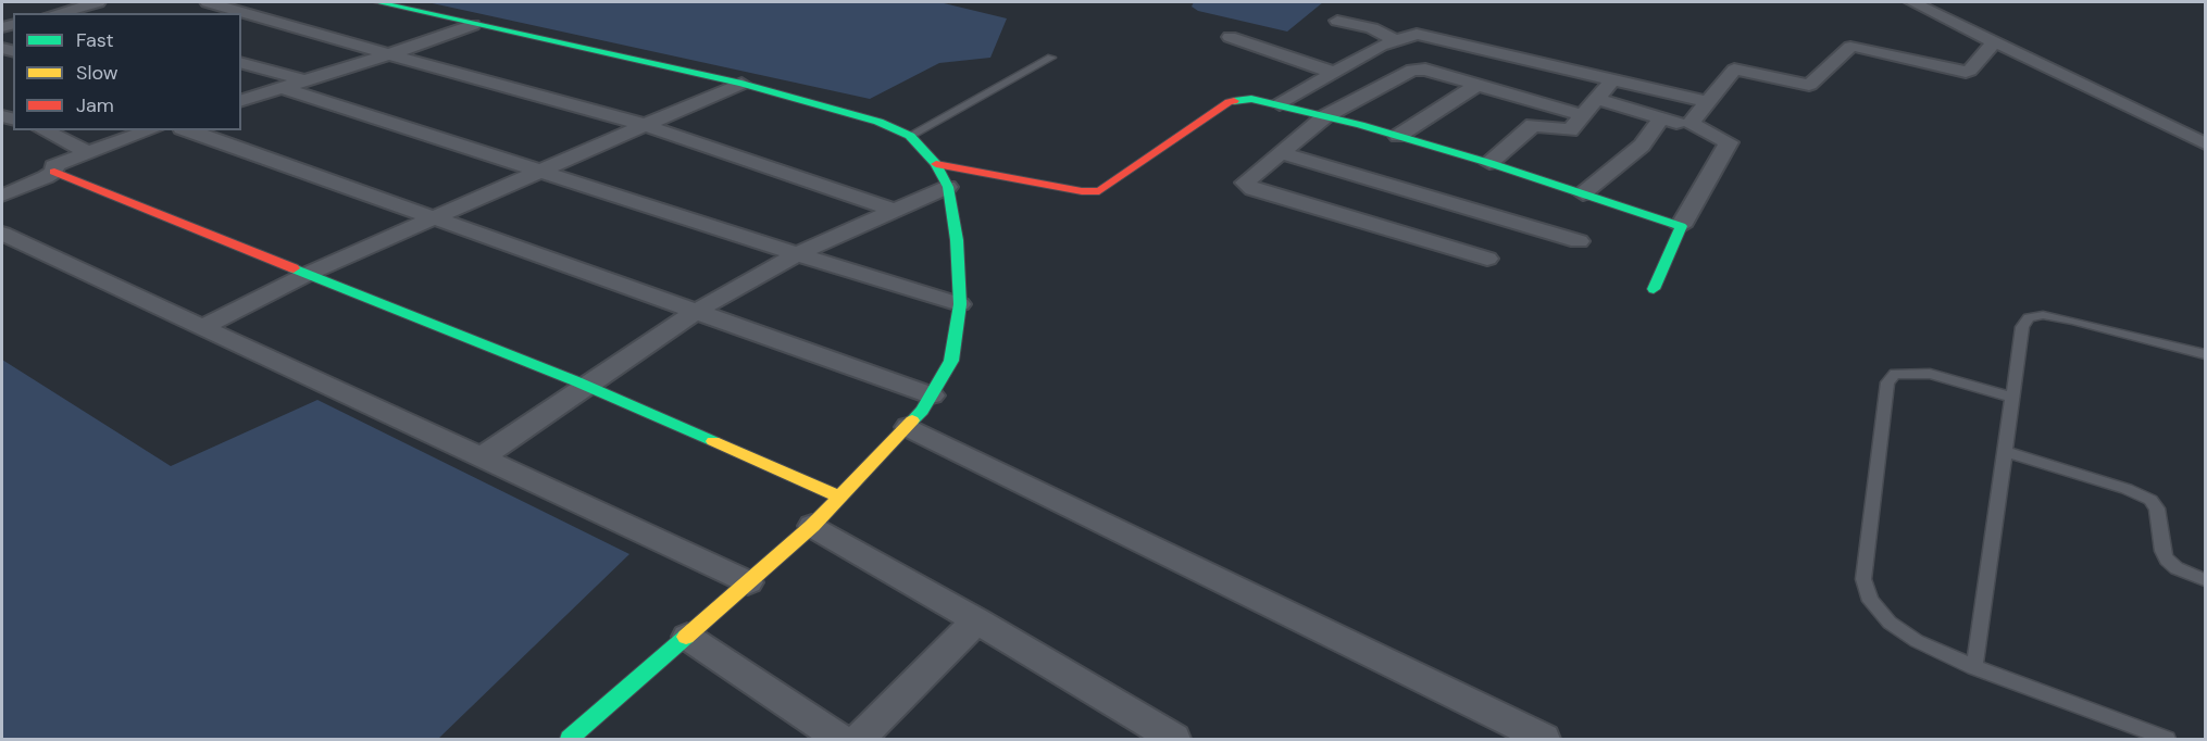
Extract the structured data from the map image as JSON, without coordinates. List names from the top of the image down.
{
  "legend": ["Fast", "Slow", "Jam"]
}
